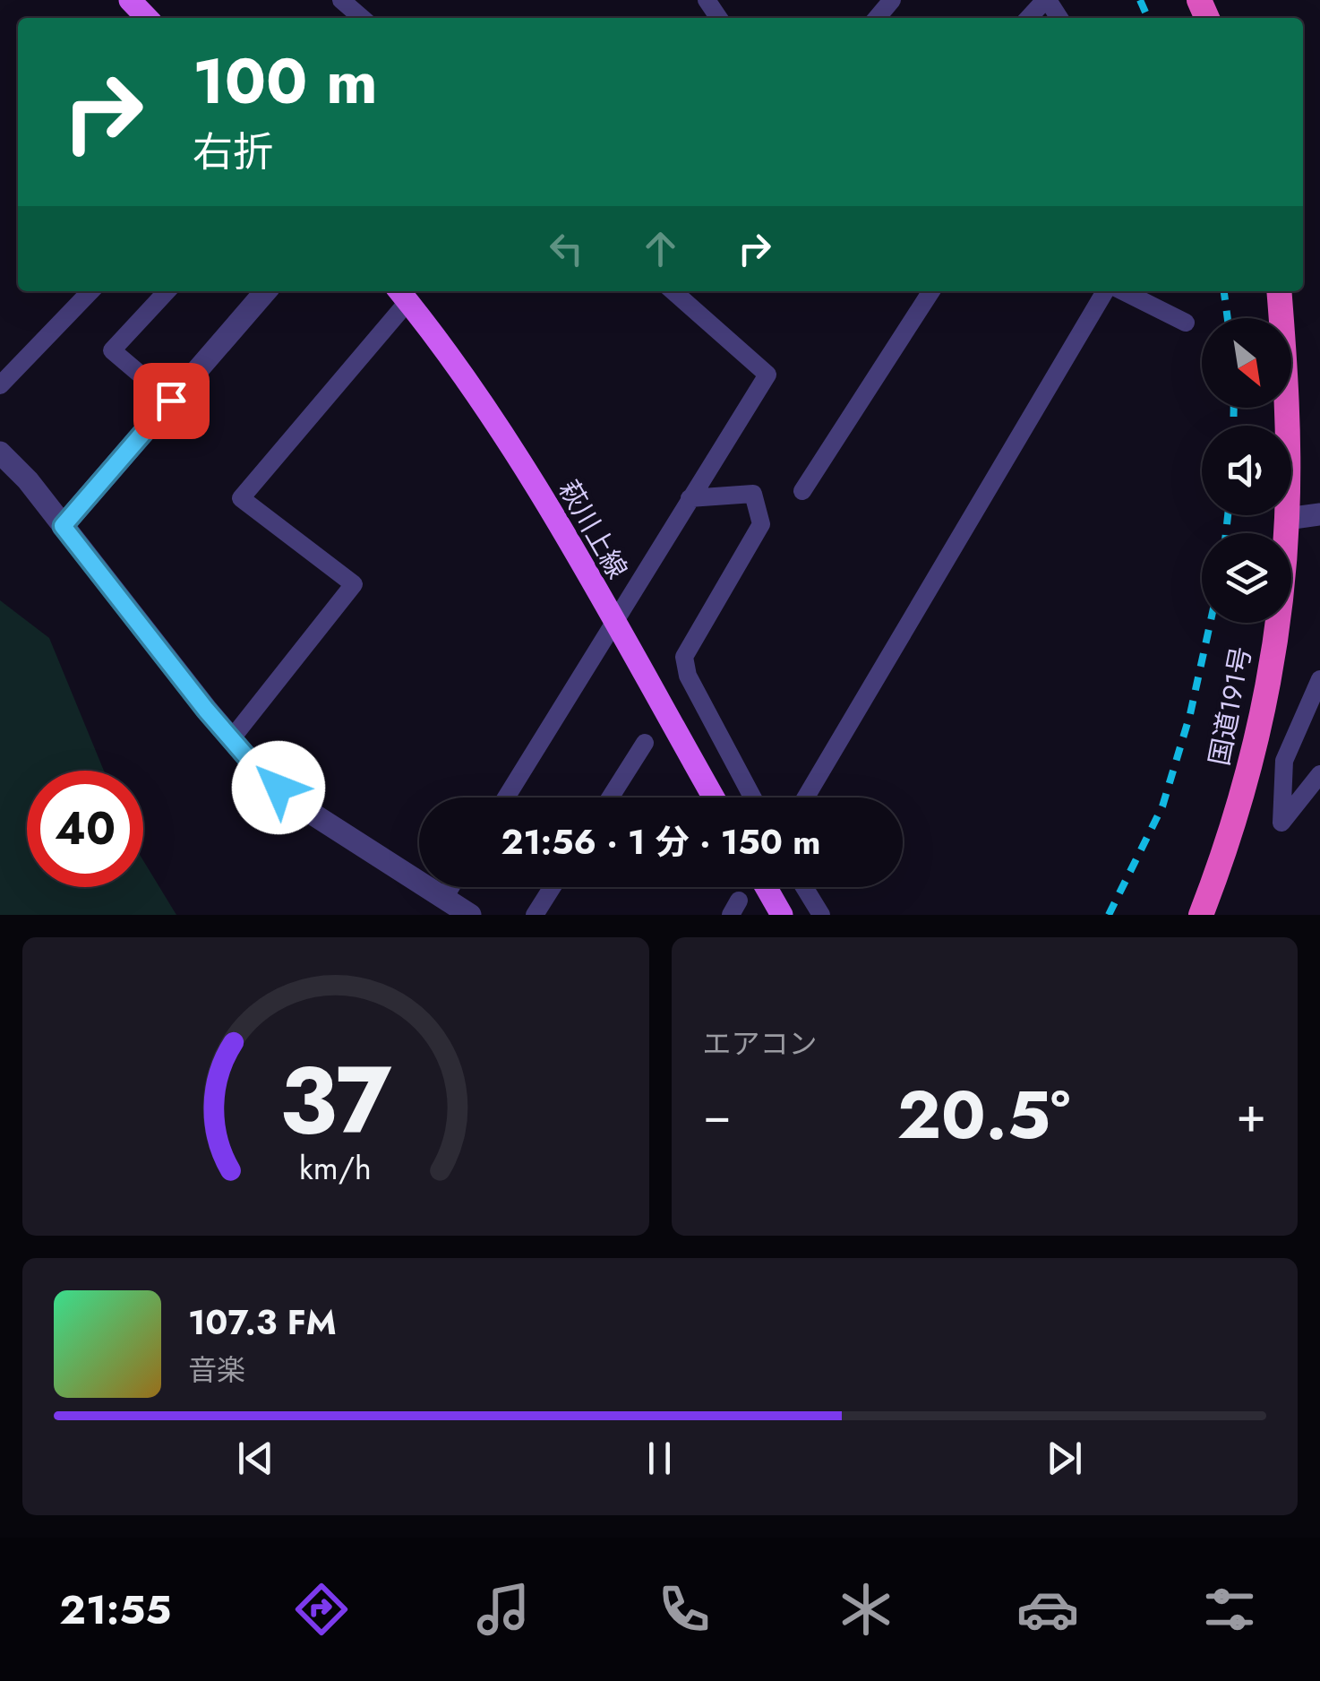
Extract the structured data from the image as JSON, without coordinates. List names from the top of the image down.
{
  "streets": {
    "highway": ["国道191号"],
    "main road": ["萩川上線"]
  },
  "north": "bottom right",
  "page": {
    "turn": ["100 m", "右折"],
    "limit": "40",
    "trip": "21:56 · 1 分 · 150 m",
    "tile": "エアコン",
    "heat": ["−", "20.5°", "+"],
    "song": ["107.3 FM", "音楽"],
    "tabs": "21:55",
    "gauge": ["37", "km/h"]
  }
}
